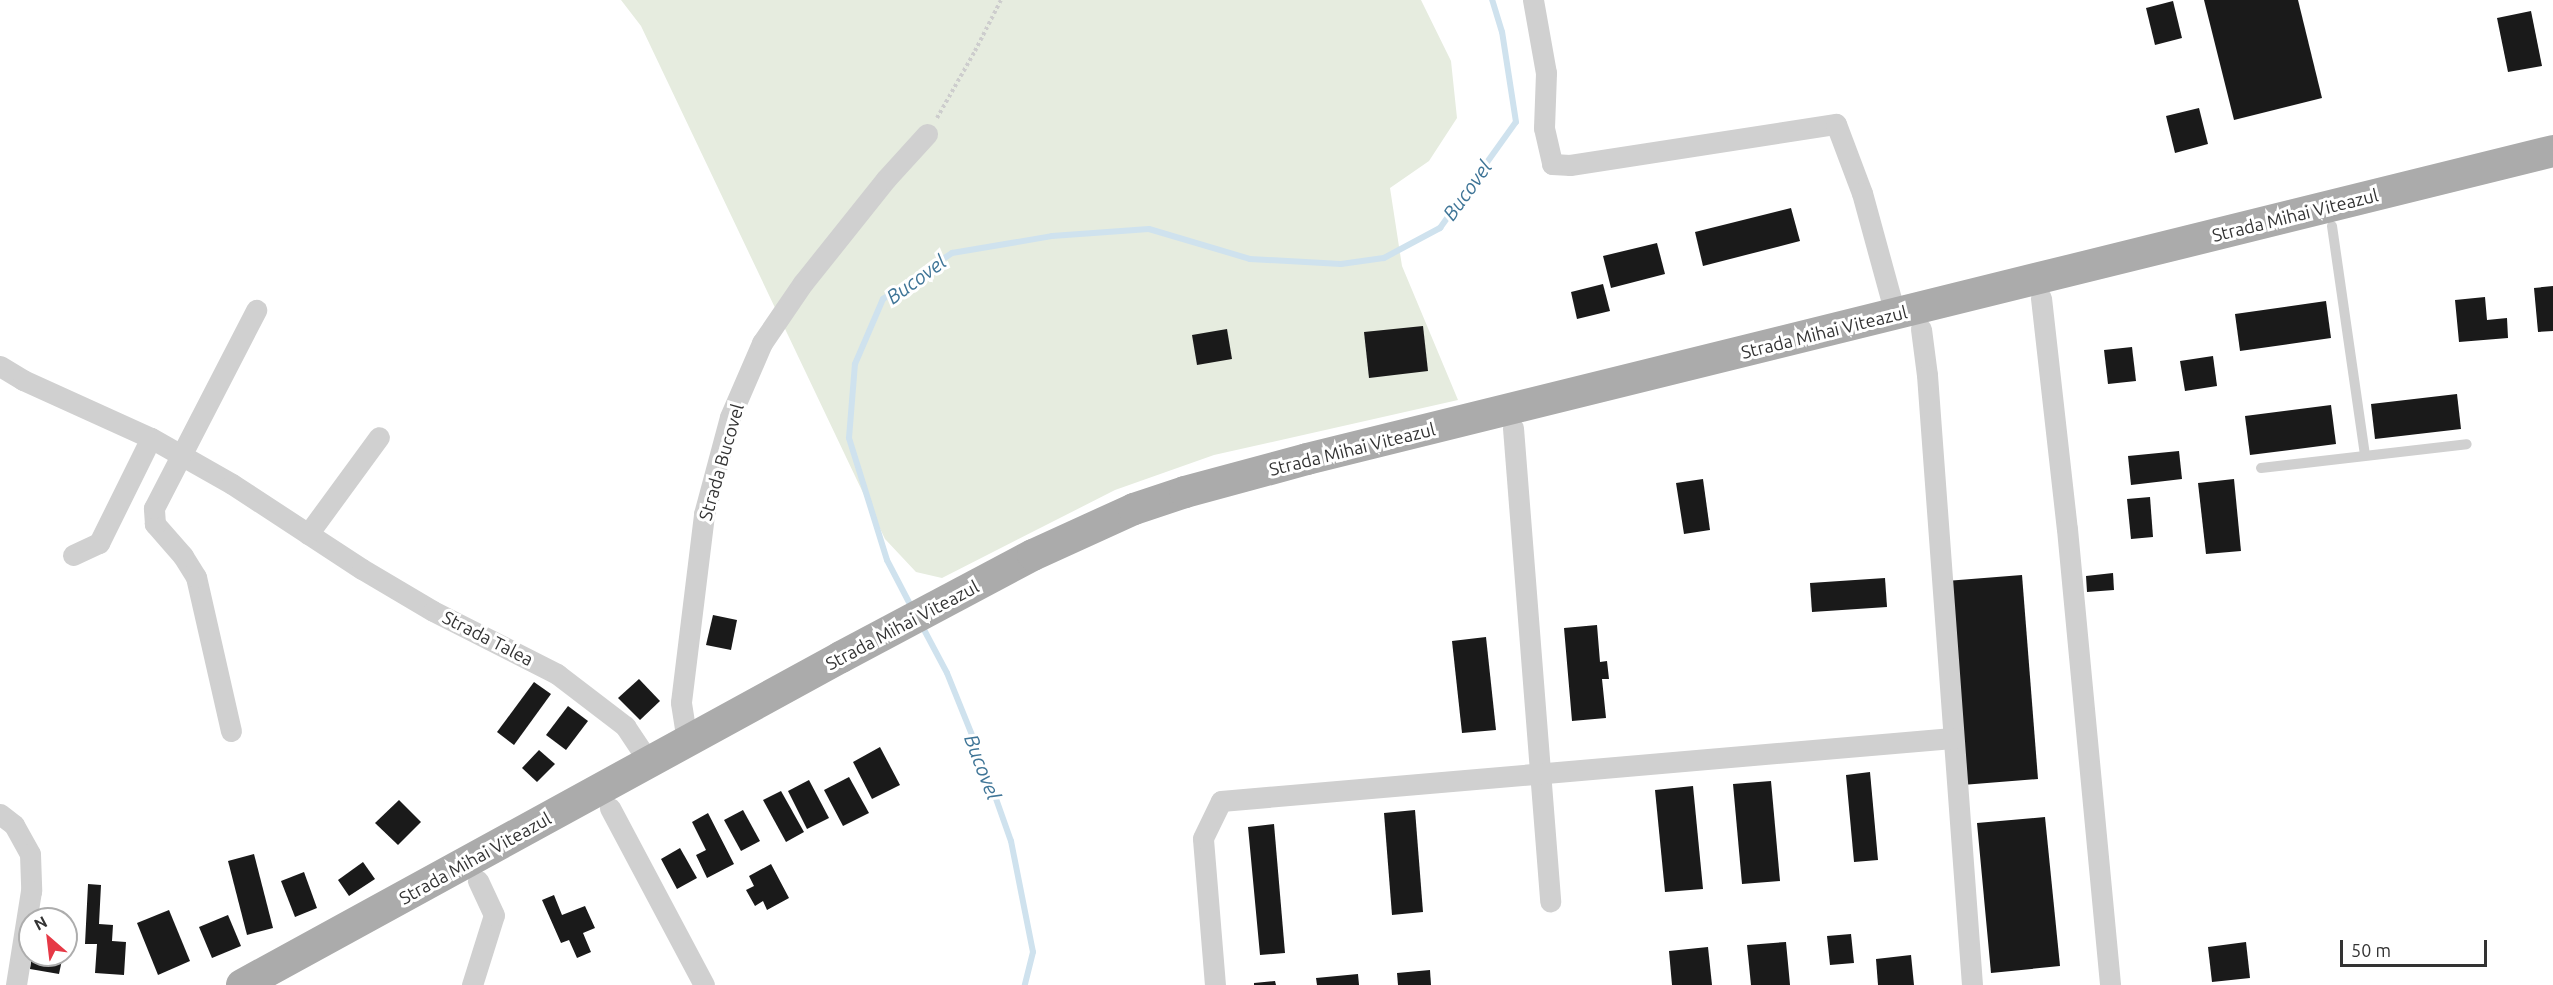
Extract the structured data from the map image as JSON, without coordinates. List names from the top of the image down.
{
  "streets": {
    "main road": ["Strada Mihai Viteazul"],
    "street": ["Strada Bucovel", "Strada Talea"]
  },
  "crossings": [
    ["Strada Mihai Viteazul", "Strada Bucovel"],
    ["Strada Mihai Viteazul", "Strada Talea"]
  ],
  "water": ["Bucovel"],
  "scale_bar": "50 m",
  "north": "top left"
}
